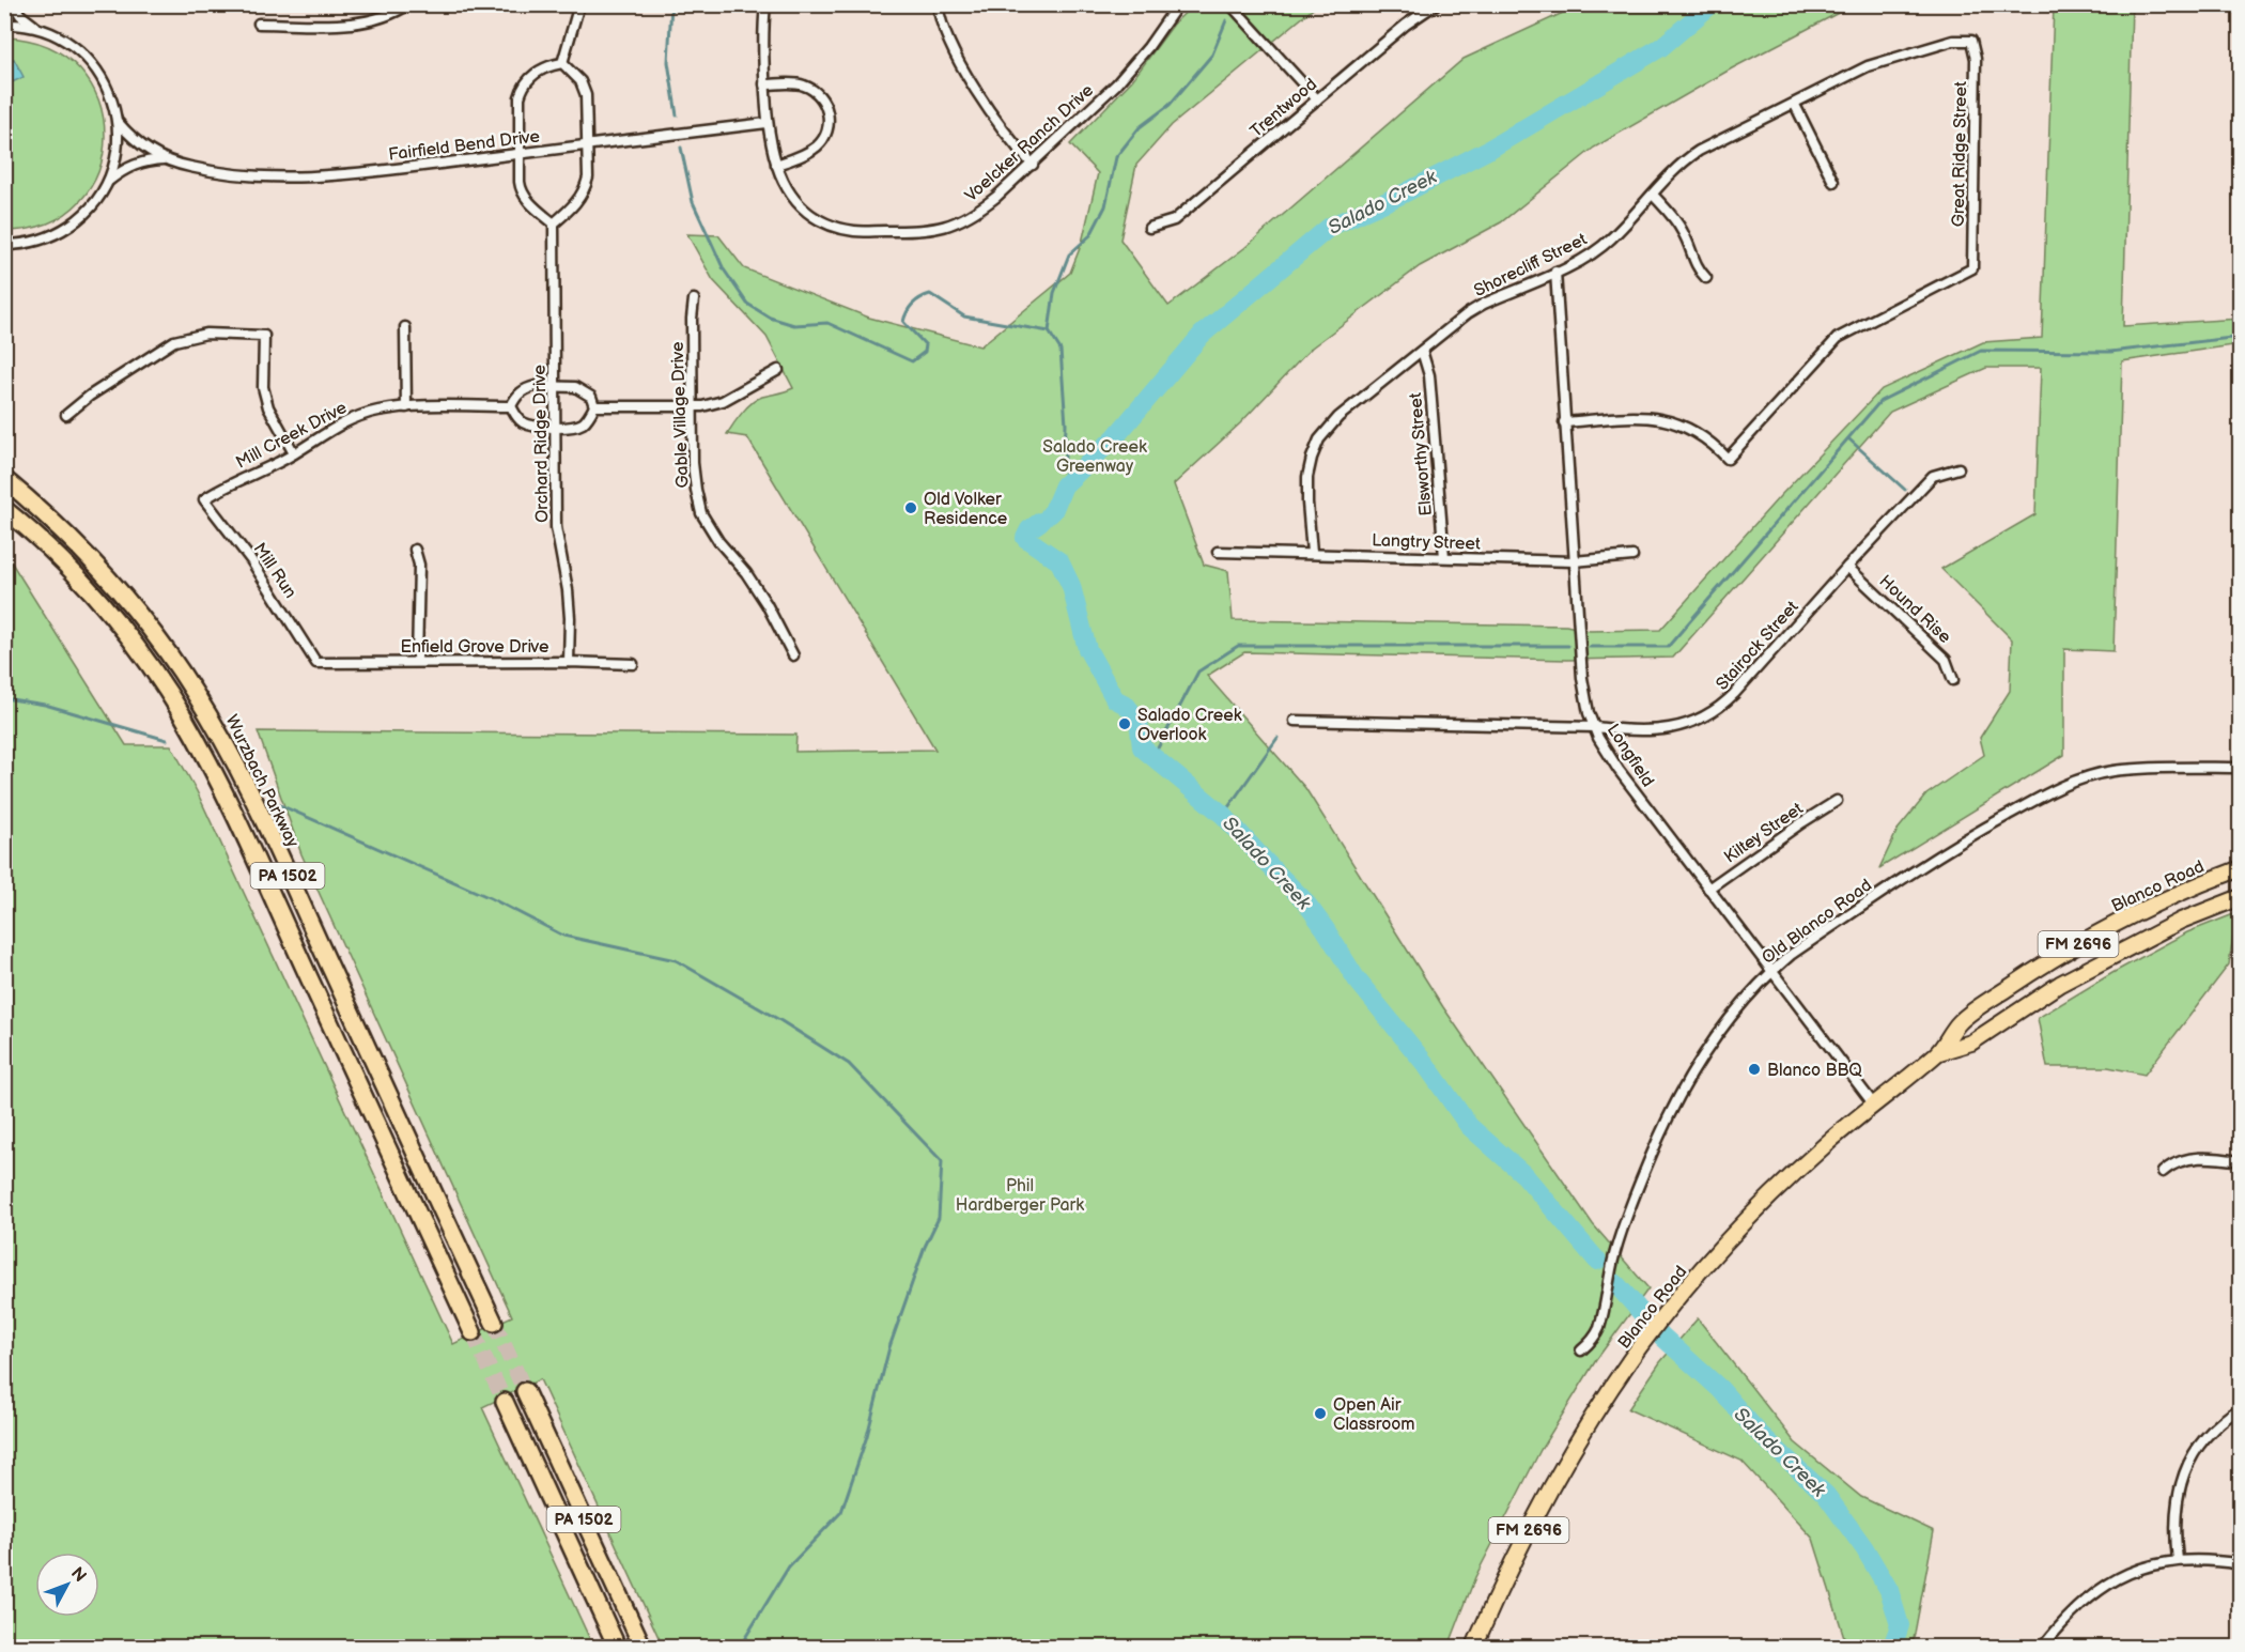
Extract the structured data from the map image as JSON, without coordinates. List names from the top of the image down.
{
  "streets": {
    "highway": ["Wurzbach Parkway", "PA 1502"],
    "main road": ["Blanco Road", "FM 2696"],
    "street": [
      "Trentwood",
      "Voelcker Ranch Drive",
      "Fairfield Bend Drive",
      "Great Ridge Street",
      "Shorecliff Street",
      "Gable Village Drive",
      "Mill Creek Drive",
      "Orchard Ridge Drive",
      "Elsworthy Street",
      "Langtry Street",
      "Mill Run",
      "Hound Rise",
      "Stairock Street",
      "Enfield Grove Drive",
      "Longfield",
      "Kiltey Street",
      "Old Blanco Road"
    ]
  },
  "crossings": [
    ["Voelcker Ranch Drive", "Fairfield Bend Drive"],
    ["Great Ridge Street", "Shorecliff Street"],
    ["Great Ridge Street", "Longfield"],
    ["Shorecliff Street", "Elsworthy Street"],
    ["Shorecliff Street", "Langtry Street"],
    ["Shorecliff Street", "Longfield"],
    ["Mill Creek Drive", "Mill Run"],
    ["Orchard Ridge Drive", "Enfield Grove Drive"],
    ["Elsworthy Street", "Langtry Street"],
    ["Langtry Street", "Longfield"],
    ["Mill Run", "Enfield Grove Drive"],
    ["Hound Rise", "Stairock Street"],
    ["Stairock Street", "Longfield"],
    ["Longfield", "Kiltey Street"],
    ["Longfield", "Blanco Road"],
    ["Longfield", "Old Blanco Road"]
  ],
  "water": ["Salado Creek"],
  "parks": ["Salado Creek Greenway", "Phil Hardberger Park"],
  "places": [
    "Old Volker Residence",
    "Salado Creek Overlook",
    "Blanco BBQ",
    "Open Air Classroom"
  ],
  "north": "top right"
}
